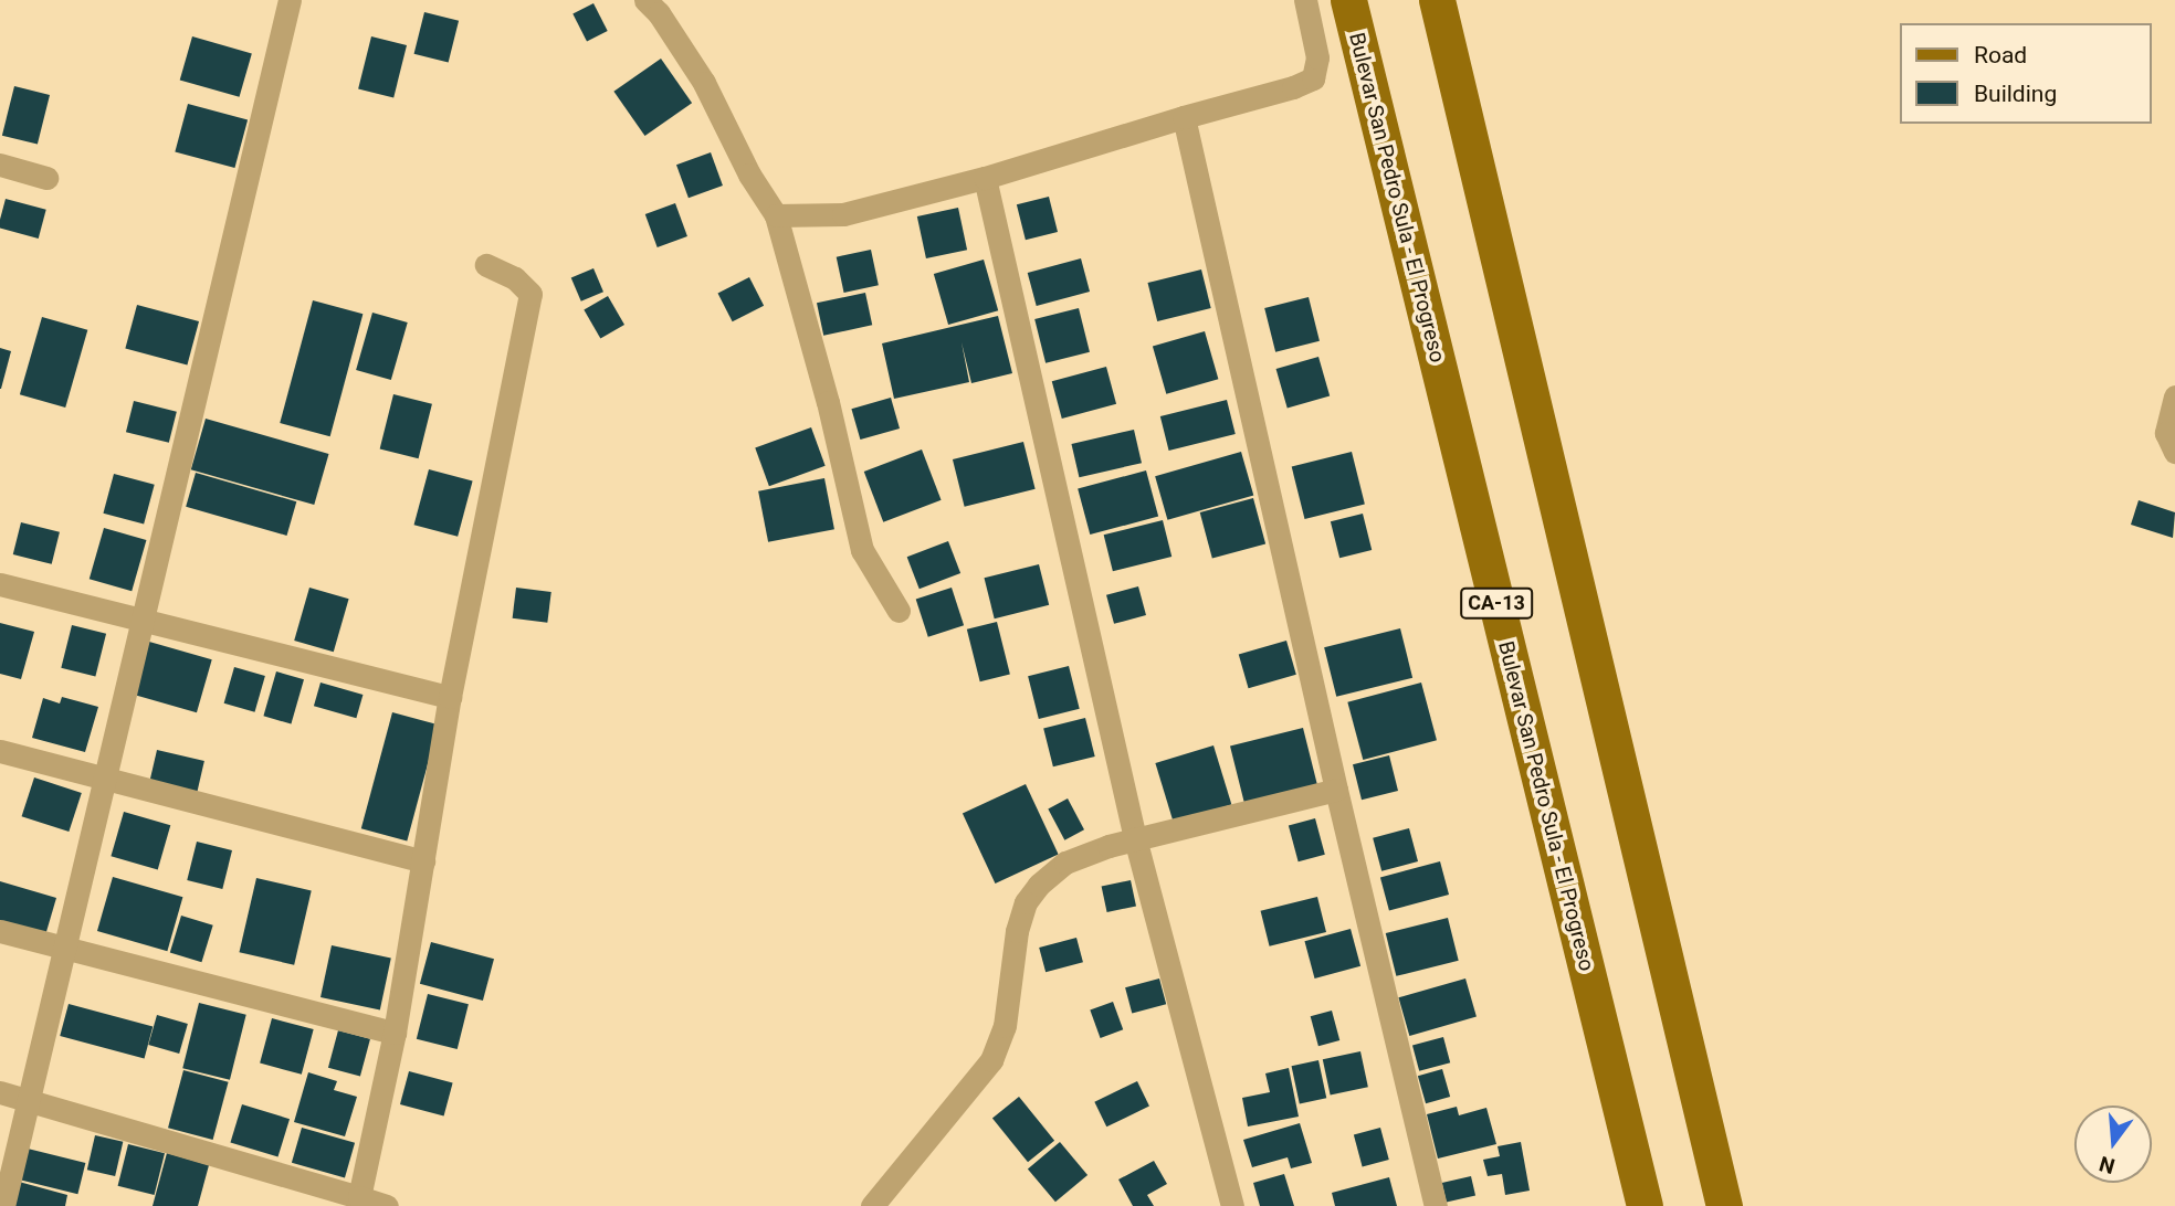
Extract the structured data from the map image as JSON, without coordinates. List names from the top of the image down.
{
  "streets": {
    "main road": ["Bulevar San Pedro Sula - El Progreso", "CA-13"]
  },
  "legend": ["Road", "Building"],
  "north": "bottom"
}
